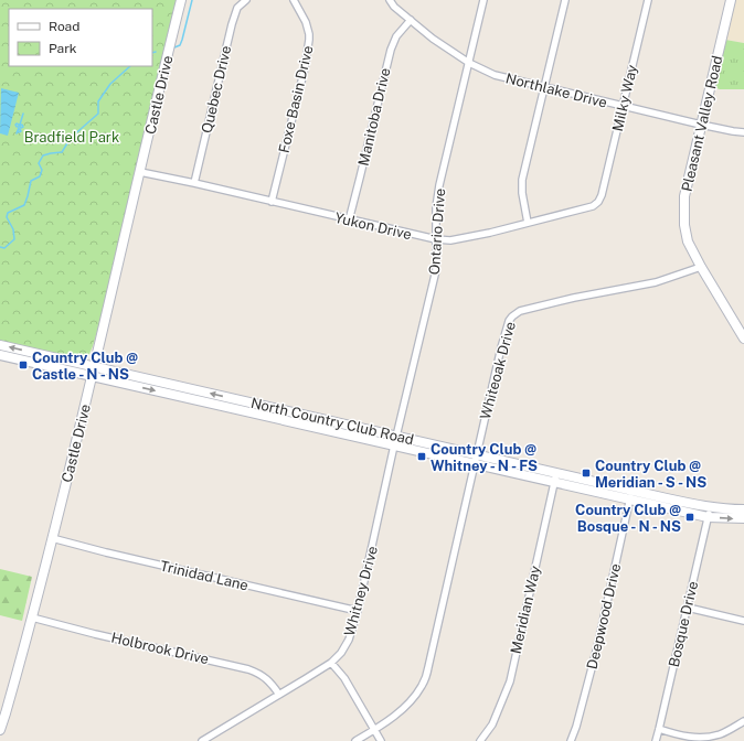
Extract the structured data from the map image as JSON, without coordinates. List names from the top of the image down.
{
  "streets": {
    "main road": ["Castle Drive", "Pleasant Valley Road", "North Country Club Road"],
    "street": [
      "Quebec Drive",
      "Northlake Drive",
      "Milky Way",
      "Foxe Basin Drive",
      "Manitoba Drive",
      "Yukon Drive",
      "Ontario Drive",
      "Whiteoak Drive",
      "Trinidad Lane",
      "Whitney Drive",
      "Meridian Way",
      "Deepwood Drive",
      "Bosque Drive",
      "Holbrook Drive"
    ]
  },
  "crossings": [
    ["Quebec Drive", "Yukon Drive"],
    ["Northlake Drive", "Milky Way"],
    ["Northlake Drive", "Manitoba Drive"],
    ["Northlake Drive", "Pleasant Valley Road"],
    ["Northlake Drive", "Ontario Drive"],
    ["Castle Drive", "Yukon Drive"],
    ["Castle Drive", "North Country Club Road"],
    ["Castle Drive", "Trinidad Lane"],
    ["Castle Drive", "Holbrook Drive"],
    ["Milky Way", "Yukon Drive"],
    ["Foxe Basin Drive", "Yukon Drive"],
    ["Manitoba Drive", "Yukon Drive"],
    ["Pleasant Valley Road", "Whiteoak Drive"],
    ["Yukon Drive", "Ontario Drive"],
    ["Ontario Drive", "North Country Club Road"],
    ["Ontario Drive", "Whitney Drive"],
    ["Whiteoak Drive", "North Country Club Road"],
    ["North Country Club Road", "Whitney Drive"],
    ["North Country Club Road", "Meridian Way"],
    ["North Country Club Road", "Deepwood Drive"],
    ["North Country Club Road", "Bosque Drive"],
    ["Trinidad Lane", "Whitney Drive"],
    ["Whitney Drive", "Holbrook Drive"]
  ],
  "parks": ["Bradfield Park"],
  "places": {
    "transit": [
      "Country Club @ Castle - N - NS",
      "Country Club @ Whitney - N - FS",
      "Country Club @ Meridian - S - NS",
      "Country Club @ Bosque - N - NS"
    ]
  },
  "legend": ["Road", "Park"]
}
